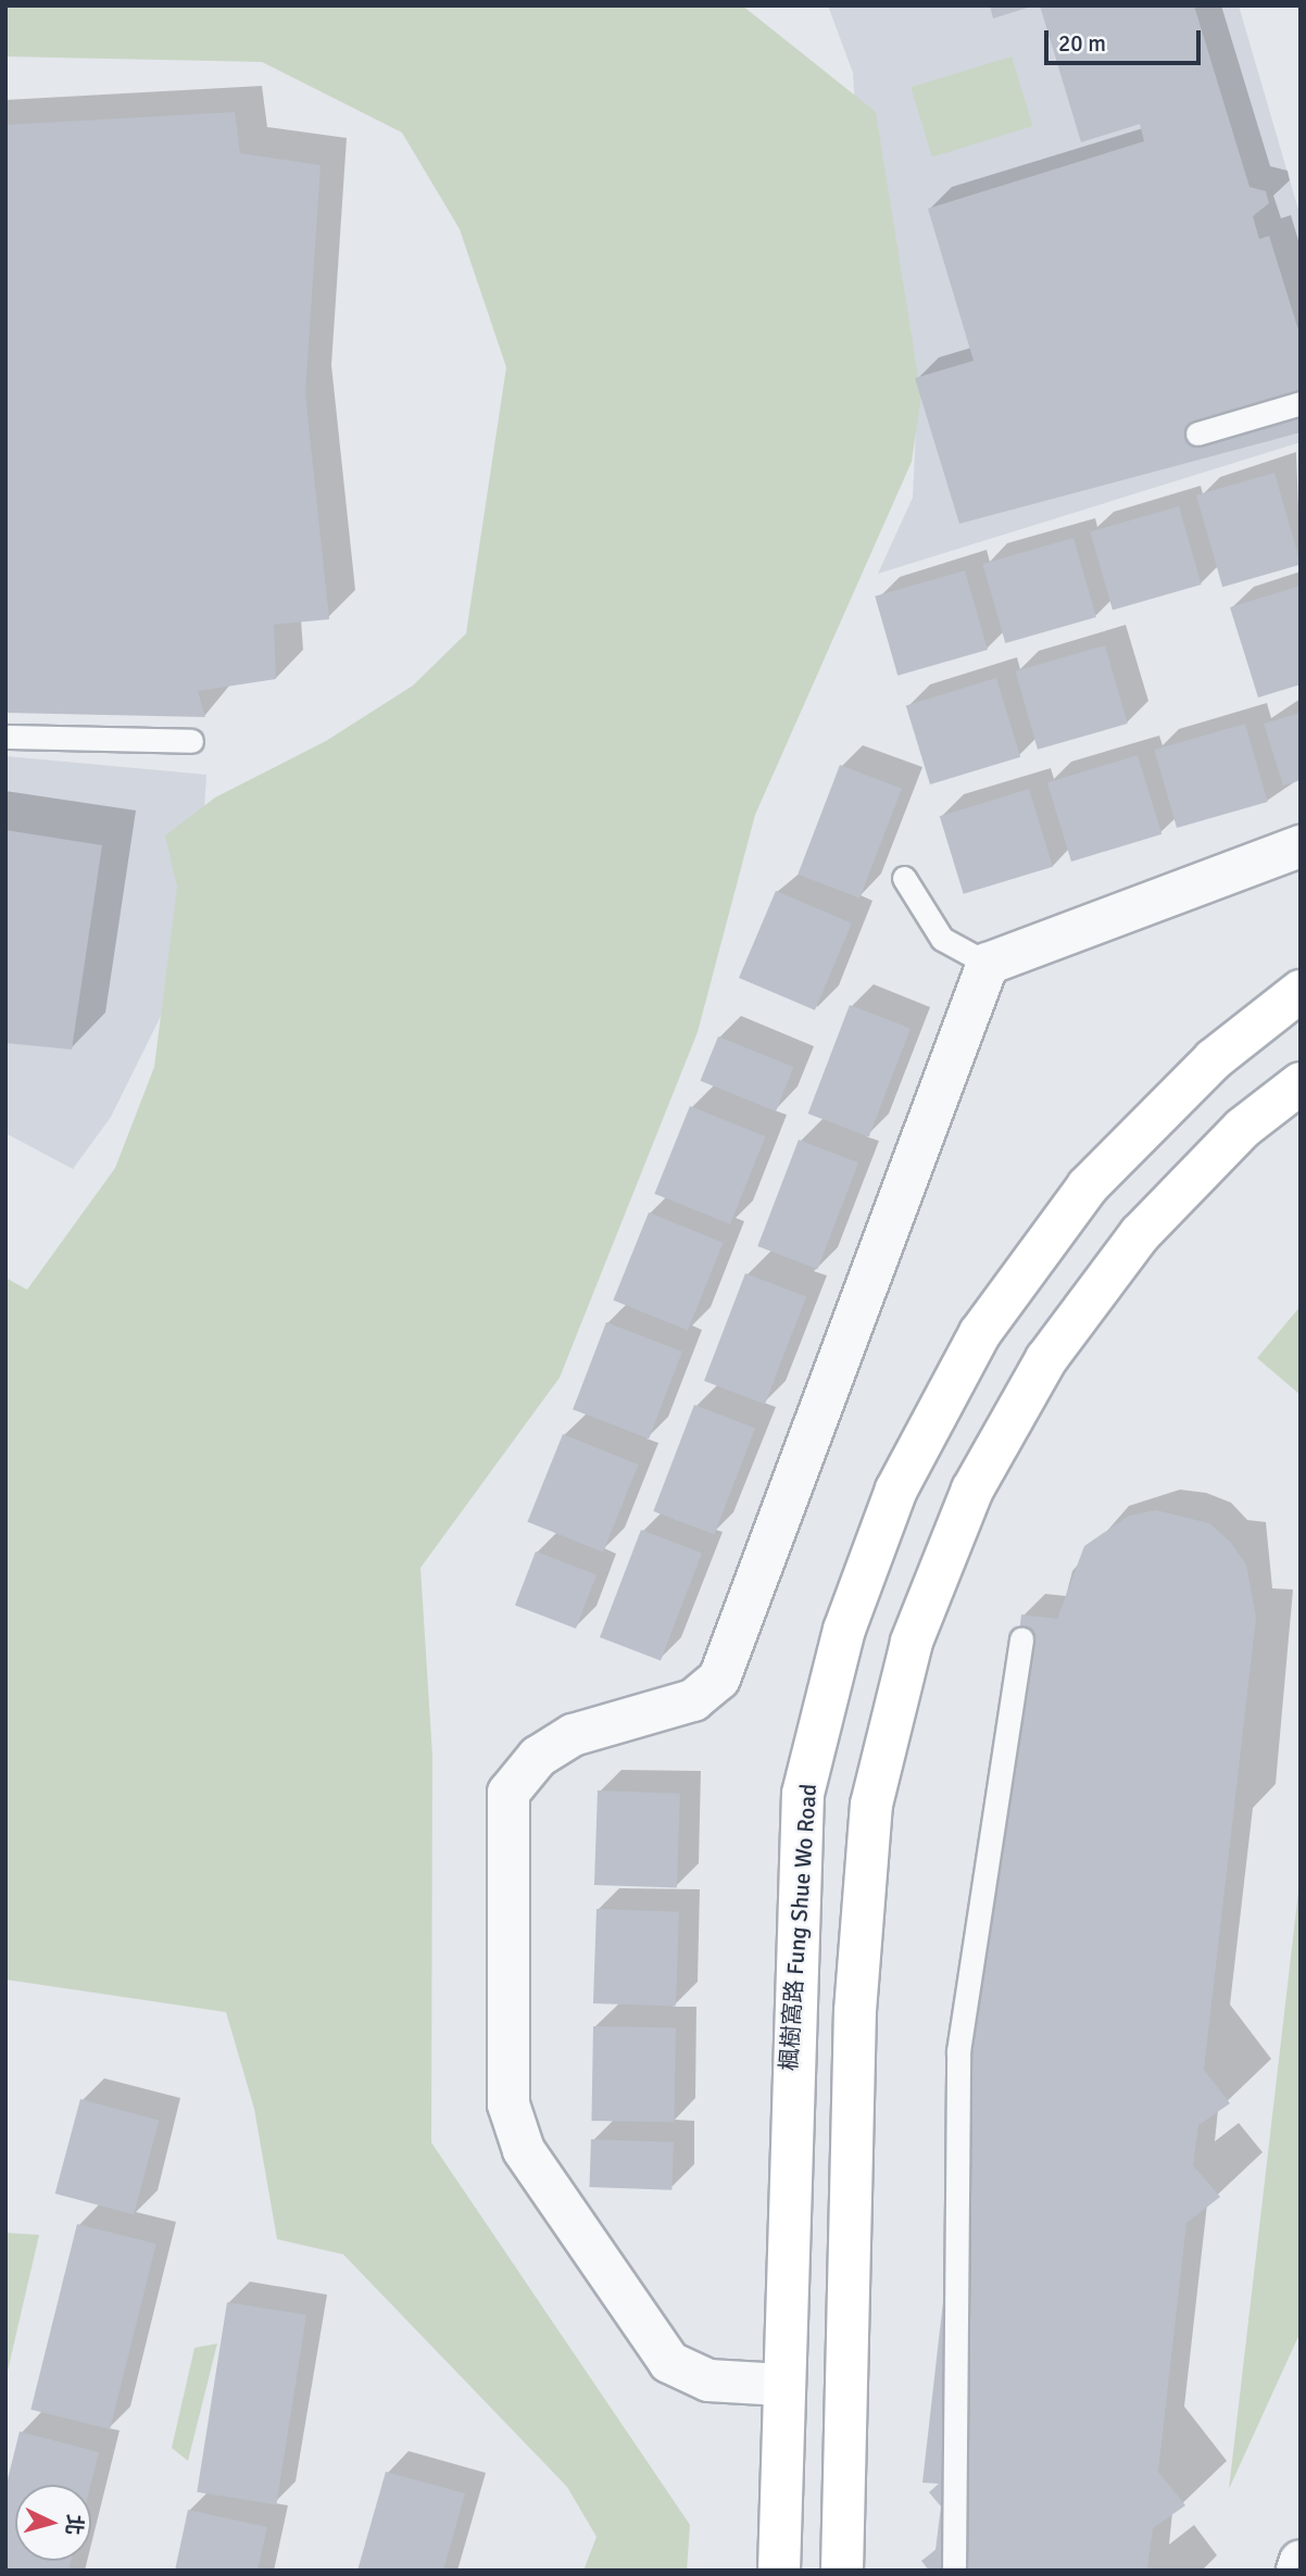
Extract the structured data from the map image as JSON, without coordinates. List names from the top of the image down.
{
  "streets": {
    "main road": ["楓樹窩路 Fung Shue Wo Road"]
  },
  "scale_bar": "20 m",
  "north": "right"
}
